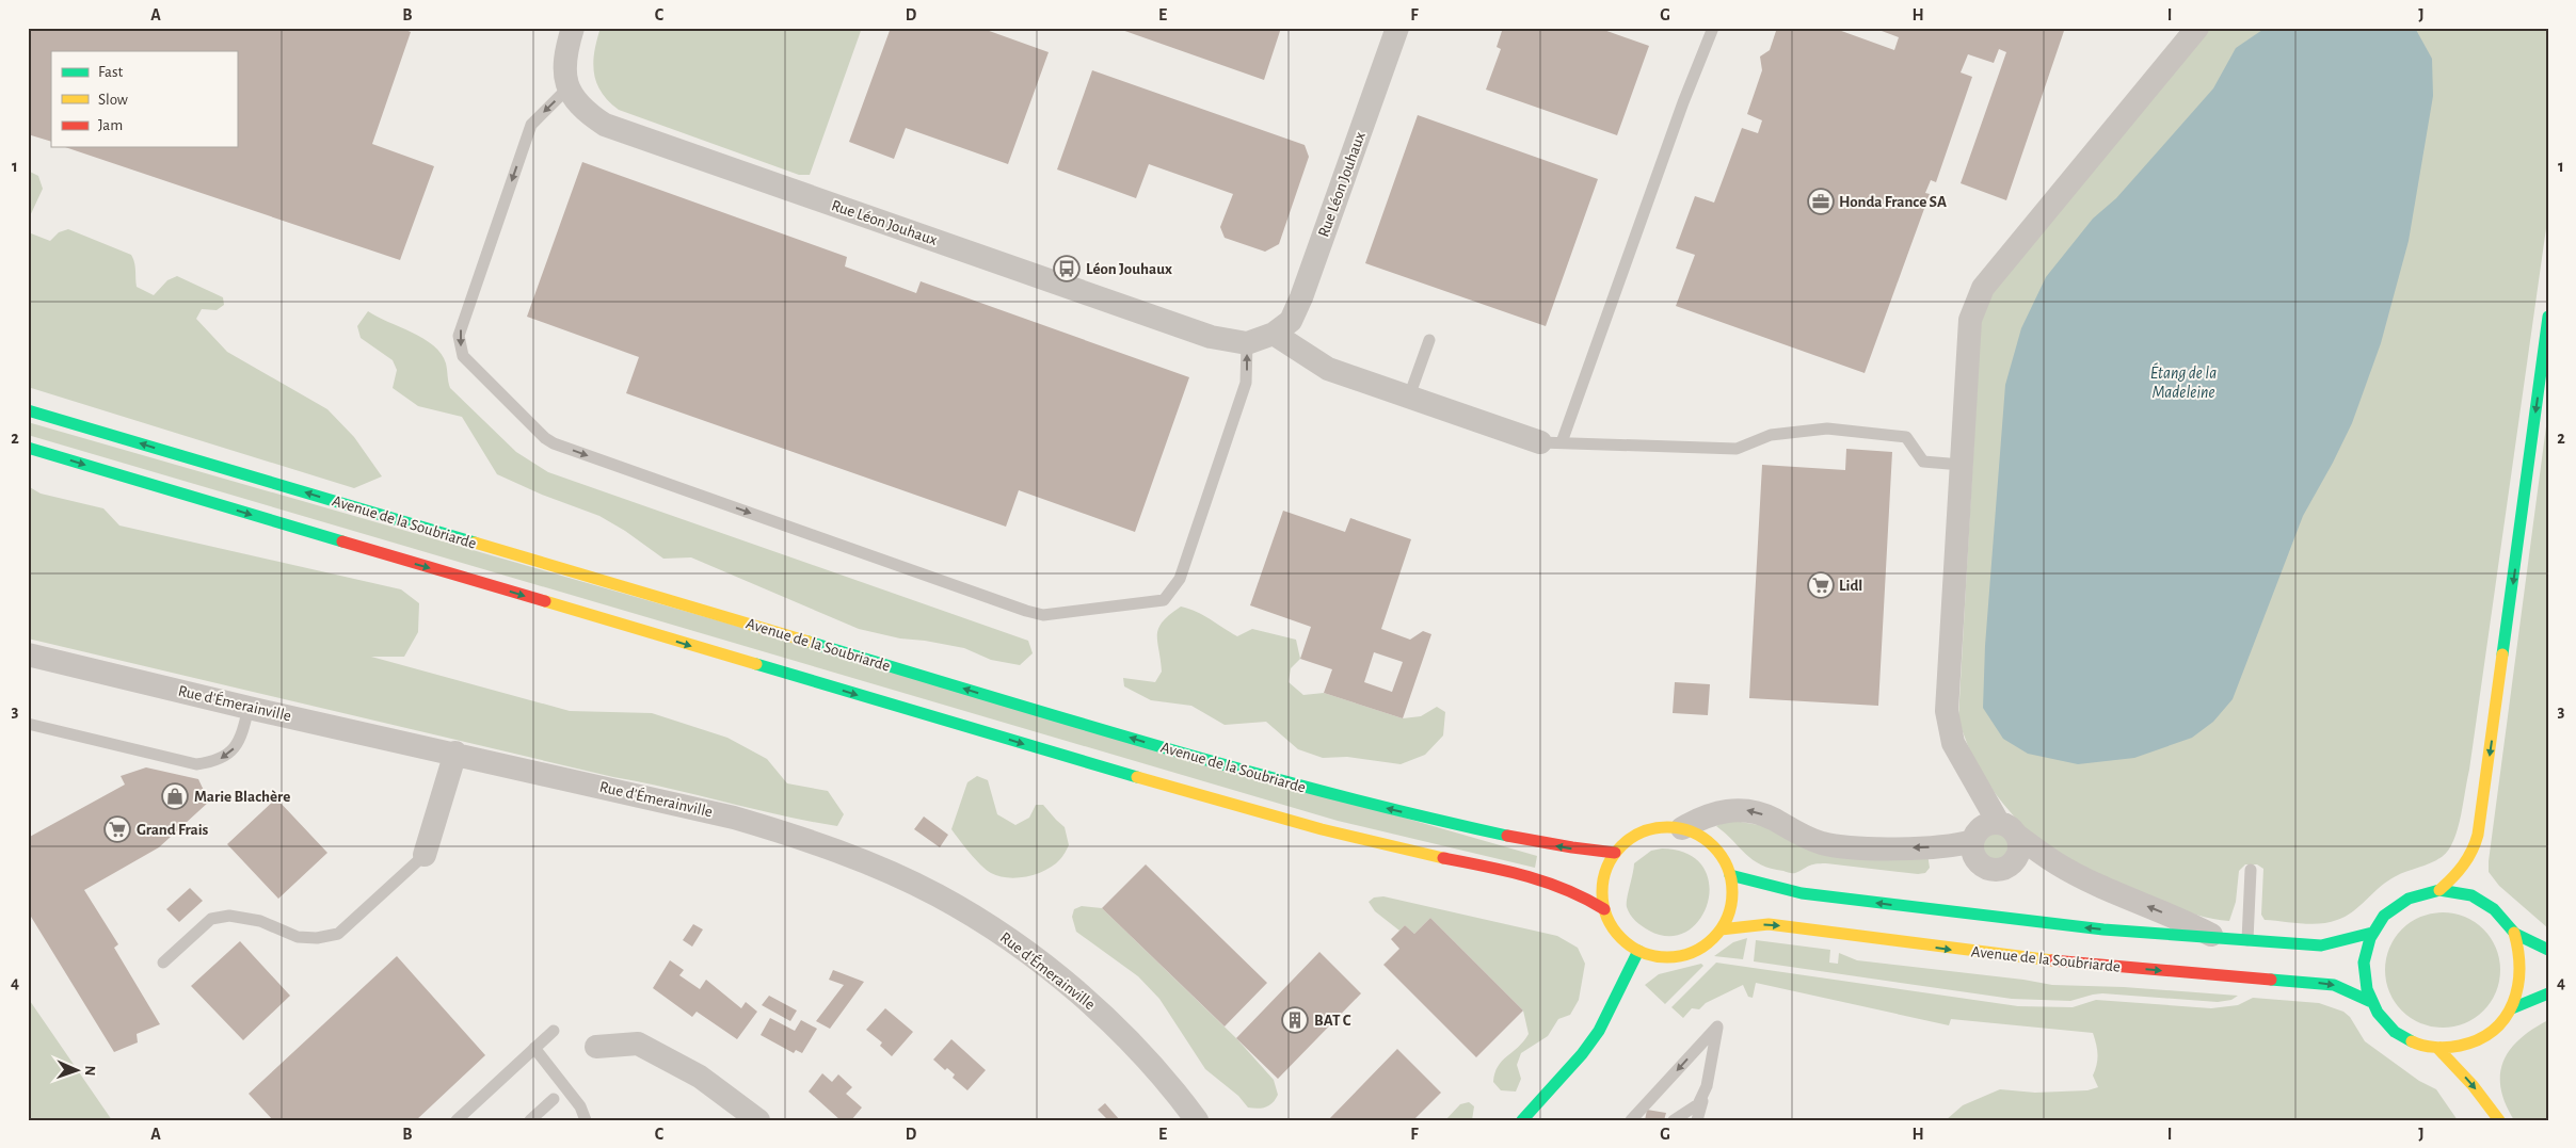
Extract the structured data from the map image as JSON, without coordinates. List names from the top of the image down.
{
  "streets": {
    "main road": ["Avenue de la Soubriarde"],
    "street": ["Rue Léon Jouhaux", "Rue d'Émerainville"]
  },
  "water": ["Étang de la Madeleine"],
  "places": {
    "office": ["Honda France SA"],
    "bus stop": ["Léon Jouhaux"],
    "supermarket": ["Lidl", "Grand Frais"],
    "shop": ["Marie Blachère"],
    "building": ["BAT C"]
  },
  "legend": ["Fast", "Slow", "Jam"],
  "north": "right",
  "grid": {
    "columns": [
      "A",
      "B",
      "C",
      "D",
      "E",
      "F",
      "G",
      "H",
      "I",
      "J"
    ],
    "rows": [
      "1",
      "2",
      "3",
      "4"
    ]
  }
}
